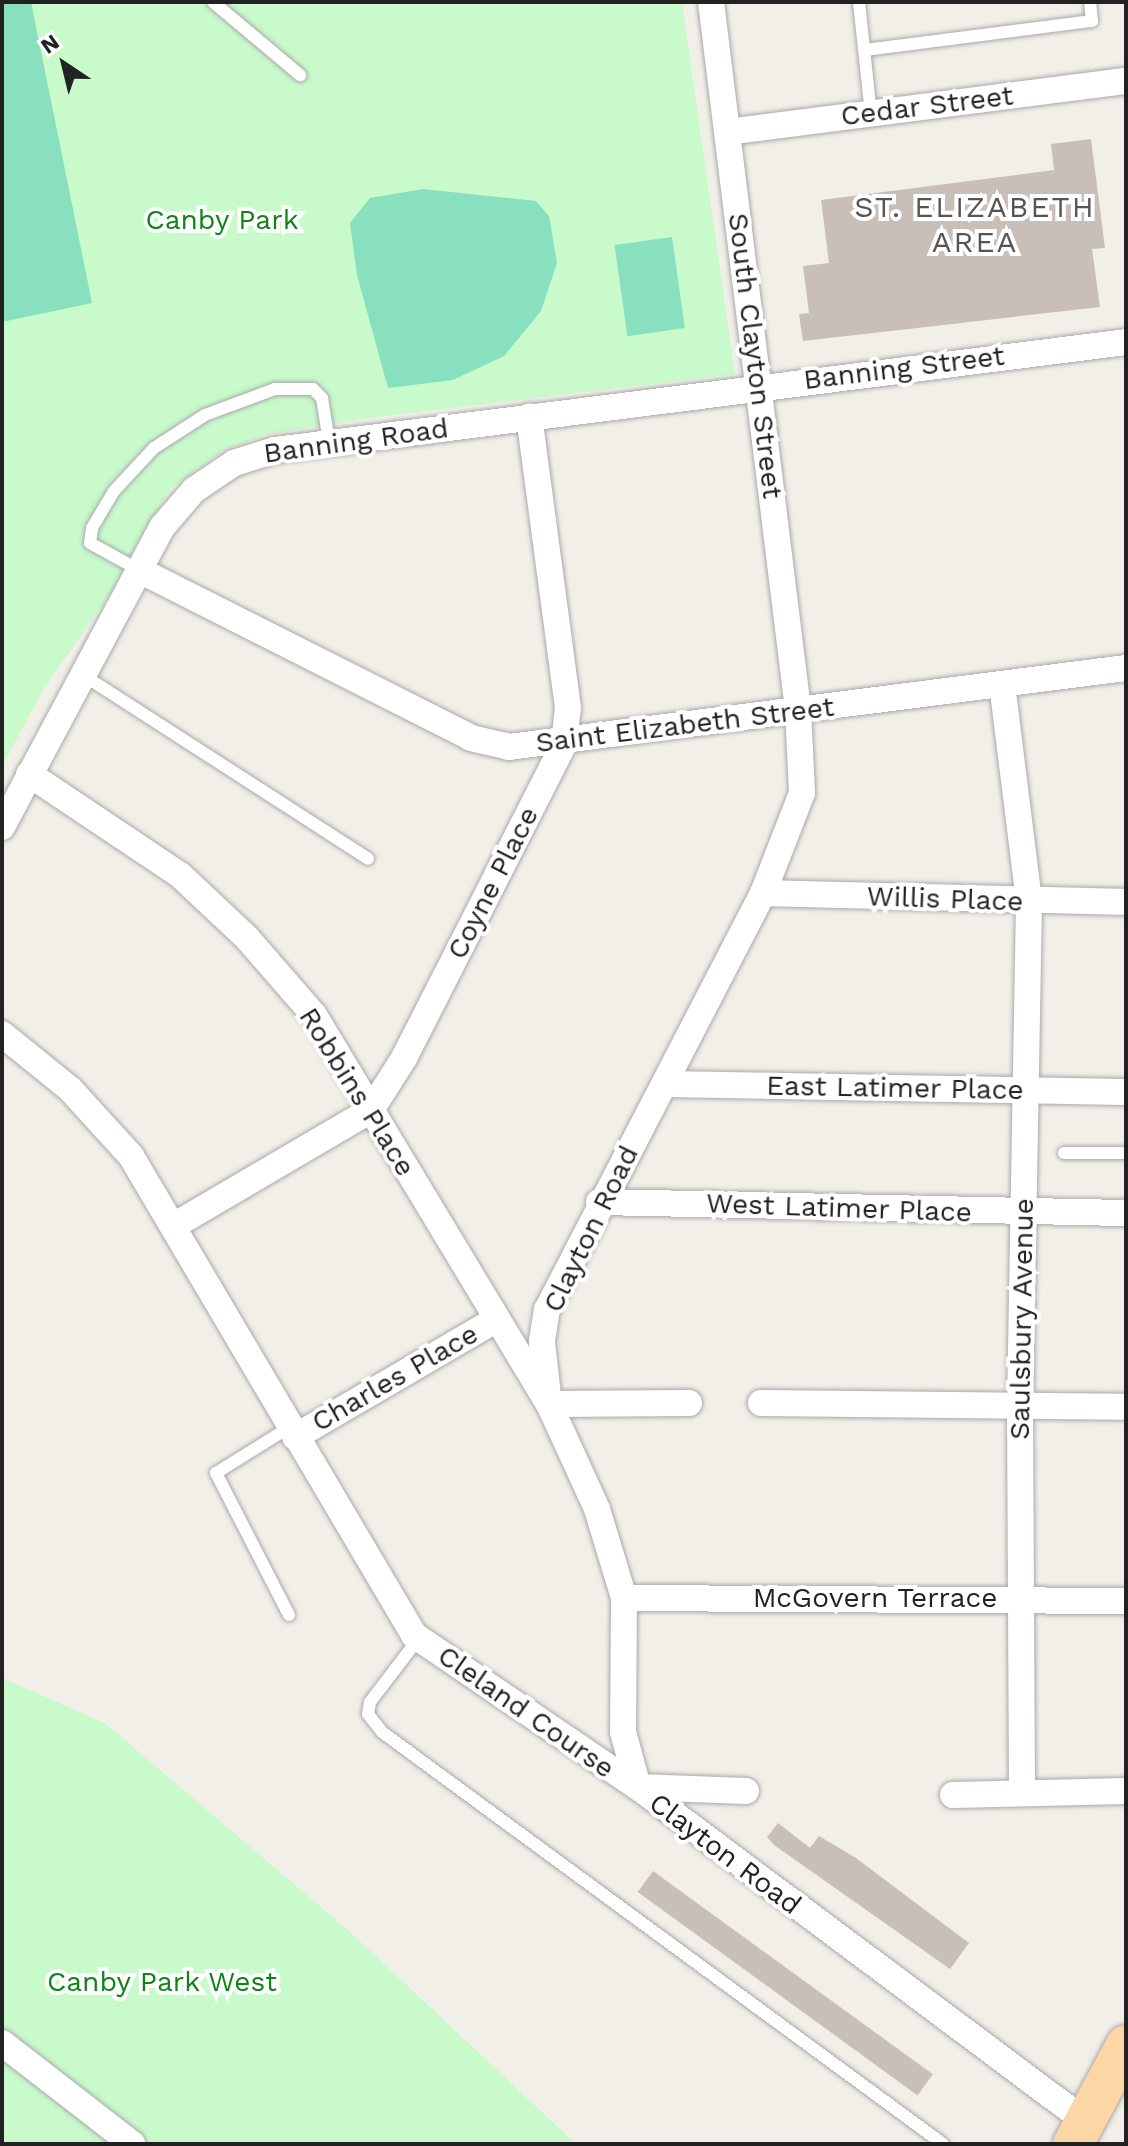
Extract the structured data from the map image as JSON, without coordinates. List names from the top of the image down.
{
  "streets": {
    "street": [
      "Cedar Street",
      "South Clayton Street",
      "Banning Street",
      "Banning Road",
      "Saint Elizabeth Street",
      "Coyne Place",
      "Willis Place",
      "East Latimer Place",
      "Robbins Place",
      "West Latimer Place",
      "Clayton Road",
      "Saulsbury Avenue",
      "Charles Place",
      "McGovern Terrace",
      "Cleland Course"
    ]
  },
  "crossings": [
    ["Cedar Street", "South Clayton Street"],
    ["South Clayton Street", "Banning Street"],
    ["South Clayton Street", "Saint Elizabeth Street"],
    ["South Clayton Street", "Clayton Road"],
    ["Banning Street", "Banning Road"],
    ["Banning Road", "Saint Elizabeth Street"],
    ["Banning Road", "Coyne Place"],
    ["Banning Road", "Robbins Place"],
    ["Saint Elizabeth Street", "Coyne Place"],
    ["Saint Elizabeth Street", "Clayton Road"],
    ["Saint Elizabeth Street", "Saulsbury Avenue"],
    ["Coyne Place", "Robbins Place"],
    ["Willis Place", "Clayton Road"],
    ["Willis Place", "Saulsbury Avenue"],
    ["East Latimer Place", "Clayton Road"],
    ["East Latimer Place", "Saulsbury Avenue"],
    ["Robbins Place", "Clayton Road"],
    ["Robbins Place", "Charles Place"],
    ["West Latimer Place", "Clayton Road"],
    ["West Latimer Place", "Saulsbury Avenue"],
    ["Clayton Road", "McGovern Terrace"],
    ["Clayton Road", "Cleland Course"],
    ["Saulsbury Avenue", "McGovern Terrace"]
  ],
  "districts": ["ST. ELIZABETH AREA"],
  "parks": ["Canby Park", "Canby Park West"],
  "north": "top left"
}
